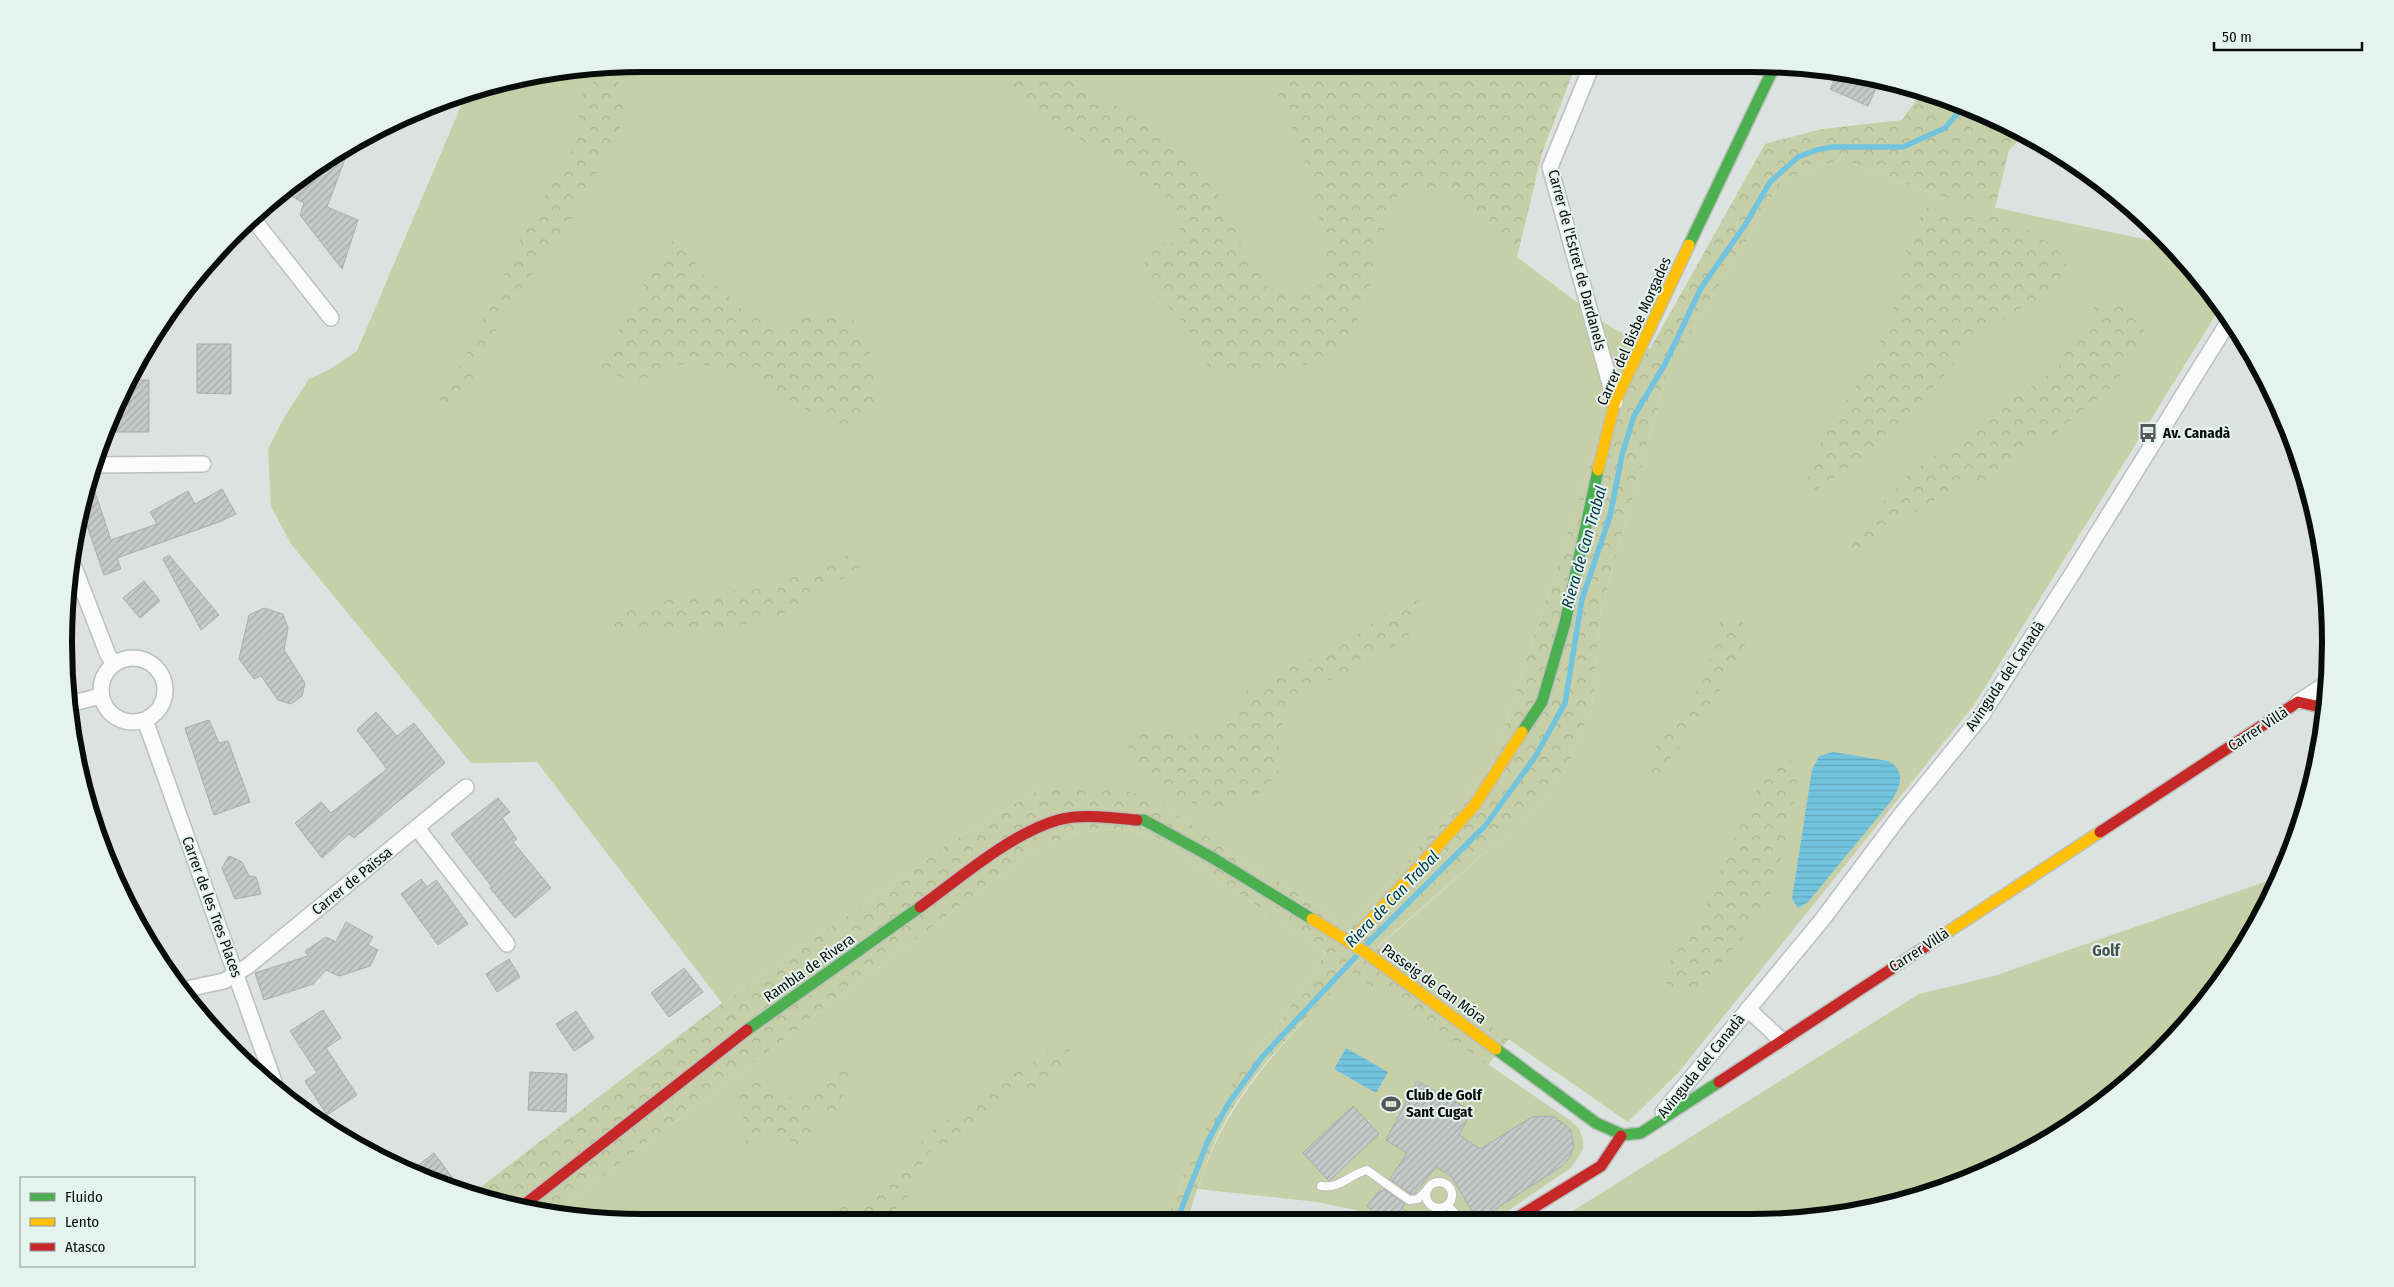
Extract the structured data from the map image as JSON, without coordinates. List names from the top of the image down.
{
  "streets": {
    "street": [
      "Carrer de l'Estret de Dardanels",
      "Carrer del Bisbe Morgades",
      "Avinguda del Canadà",
      "Carrer Villà",
      "Carrer de Païssa",
      "Carrer de les Tres Places",
      "Rambla de Rivera",
      "Passeig de Can Móra"
    ]
  },
  "crossings": [
    ["Carrer de l'Estret de Dardanels", "Carrer del Bisbe Morgades"],
    ["Carrer del Bisbe Morgades", "Passeig de Can Móra"],
    ["Avinguda del Canadà", "Carrer Villà"],
    ["Carrer Villà", "Passeig de Can Móra"],
    ["Carrer de Païssa", "Carrer de les Tres Places"],
    ["Rambla de Rivera", "Passeig de Can Móra"]
  ],
  "districts": ["Golf"],
  "water": ["Riera de Can Trabal"],
  "places": {
    "bus stop": ["Av. Canadà"],
    "sports": ["Club de Golf Sant Cugat"]
  },
  "legend": ["Fluido", "Lento", "Atasco"],
  "scale_bar": "50 m"
}
